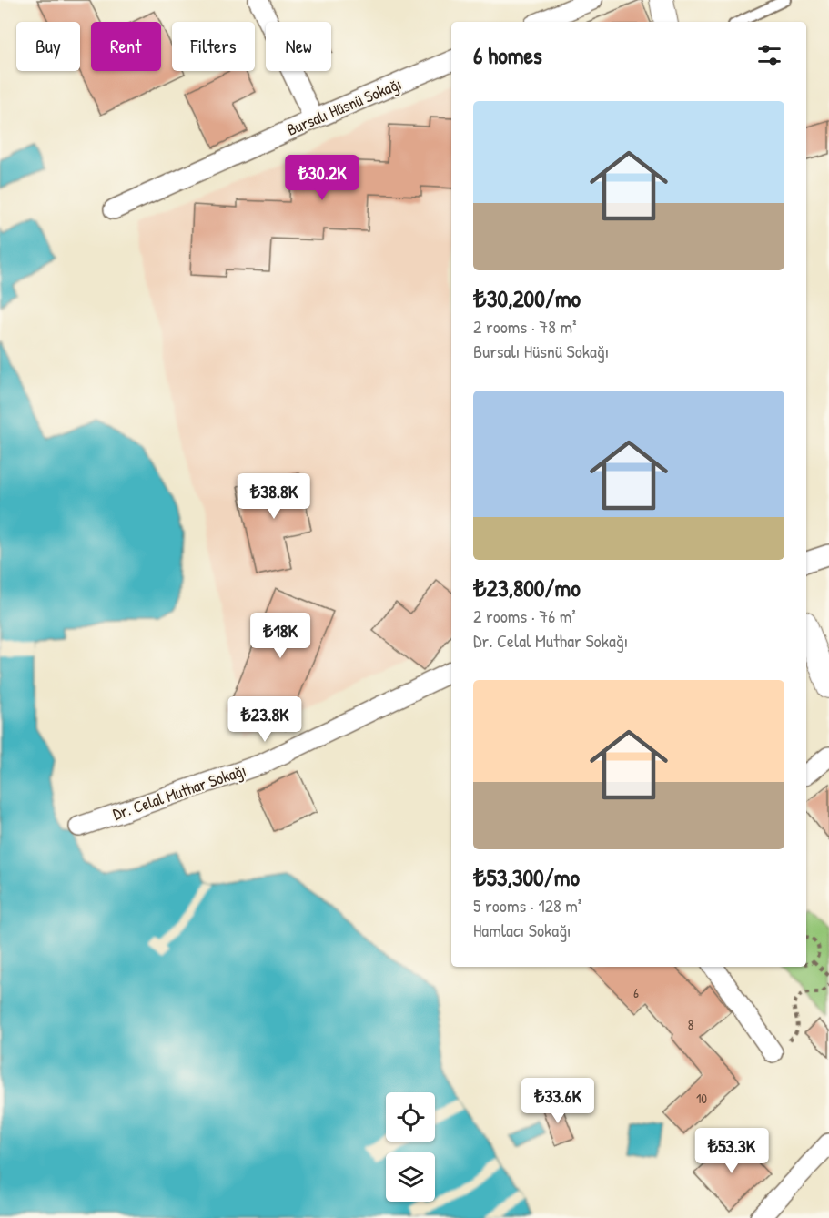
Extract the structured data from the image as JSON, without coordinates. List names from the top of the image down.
{
  "streets": {
    "street": ["Bursalı Hüsnü Sokağı", "Dr. Celal Muthar Sokağı"]
  },
  "house_numbers": ["6", "8", "10"],
  "page": {
    "chip": [
      "Buy",
      "Rent",
      "Filters",
      "New"
    ],
    "heading": "6 homes",
    "list": [
      {
        "name": "₺30,200/mo",
        "note": "2 rooms · 78 m² · Bursalı Hüsnü Sokağı"
      },
      {
        "name": "₺23,800/mo",
        "note": "2 rooms · 76 m² · Dr. Celal Muthar Sokağı"
      },
      {
        "name": "₺53,300/mo",
        "note": "5 rooms · 128 m² · Hamlacı Sokağı"
      }
    ],
    "price": [
      "₺30.2K",
      "₺38.8K",
      "₺18K",
      "₺23.8K",
      "₺33.6K",
      "₺53.3K"
    ]
  }
}
